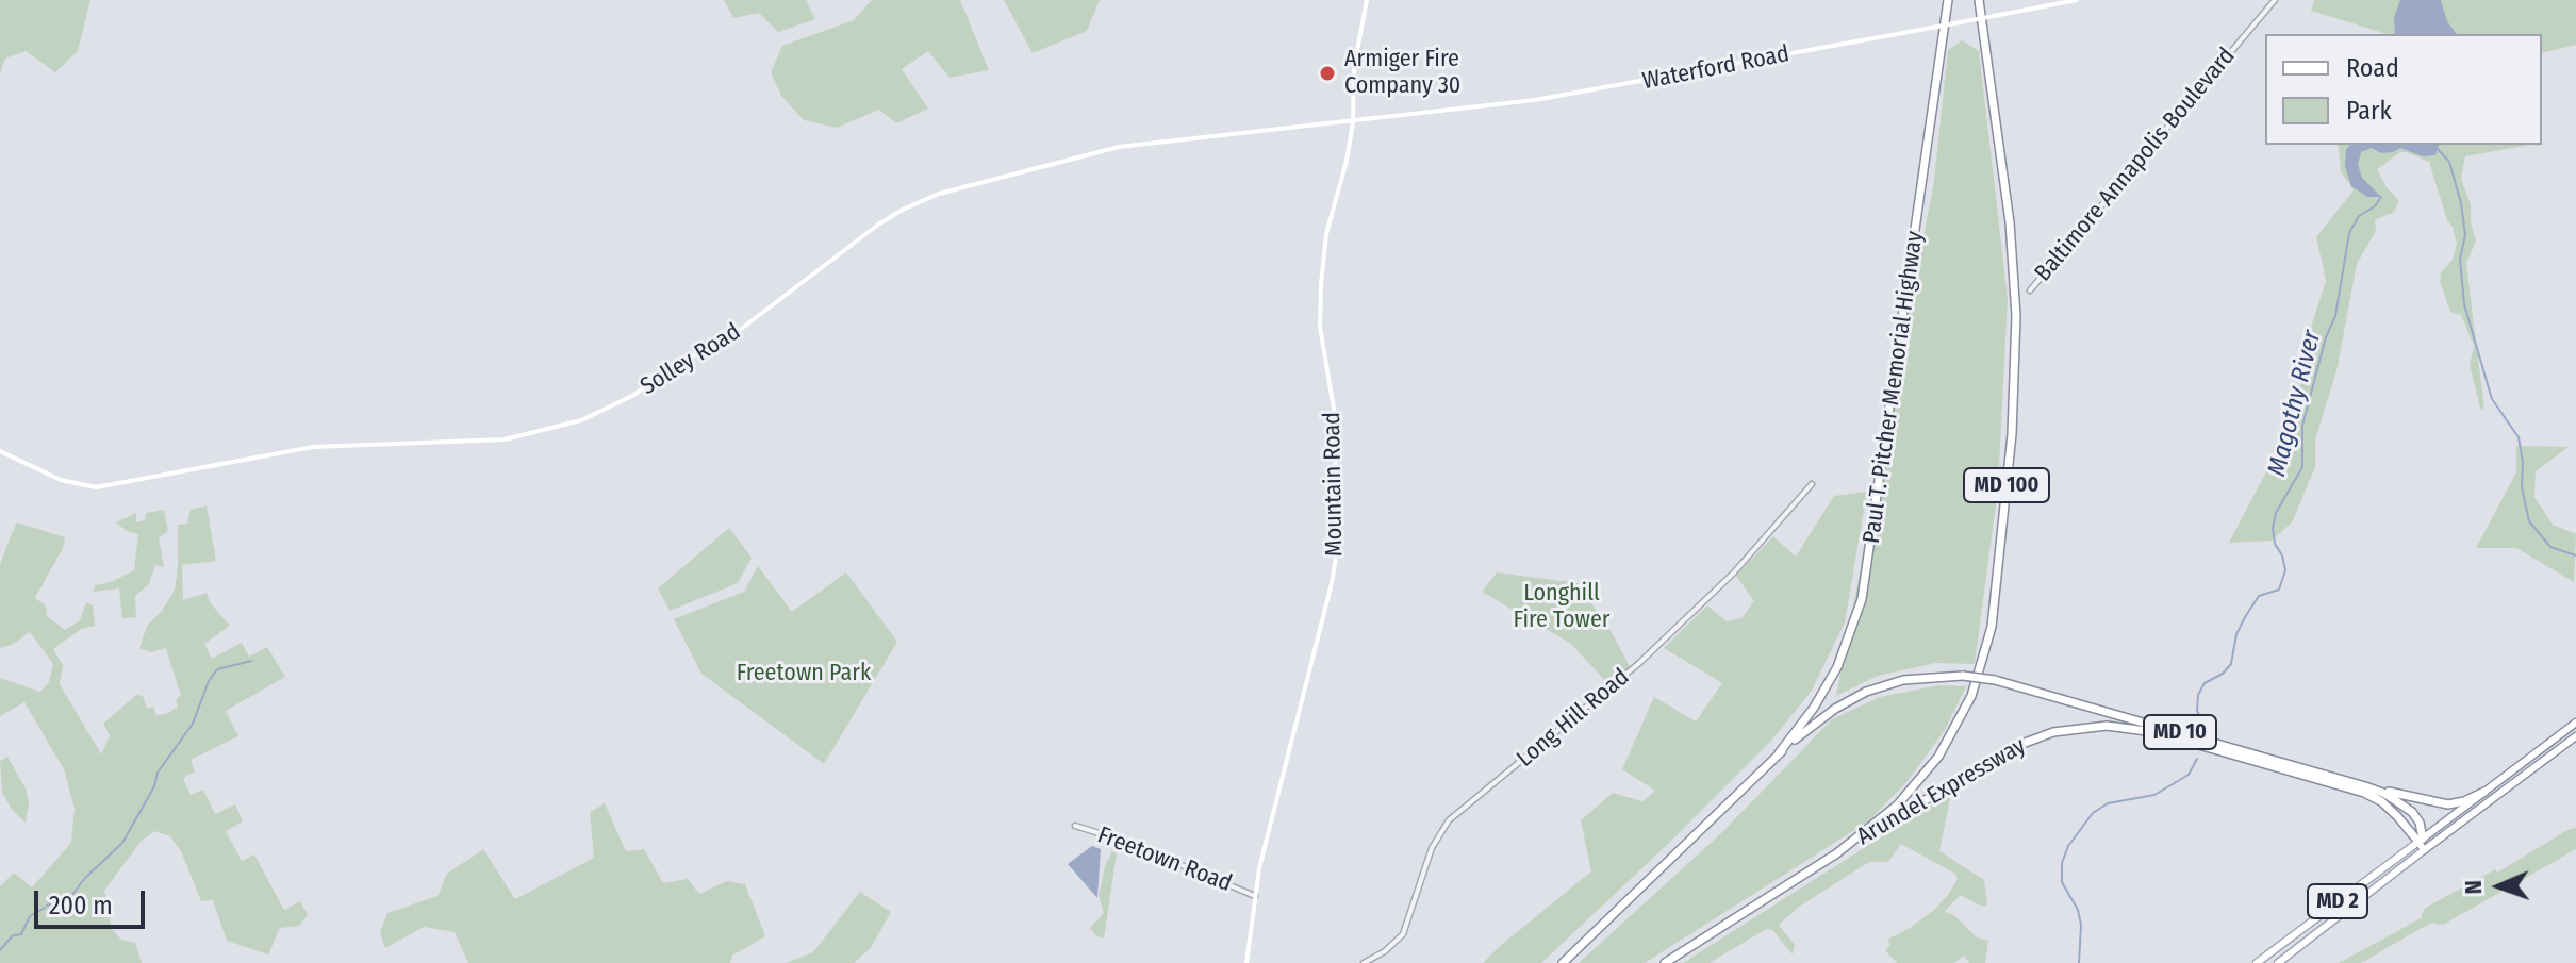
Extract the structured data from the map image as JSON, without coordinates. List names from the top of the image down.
{
  "streets": {
    "highway": [
      "Paul T. Pitcher Memorial Highway",
      "MD 100",
      "MD 10",
      "Arundel Expressway"
    ],
    "main road": [
      "Waterford Road",
      "Solley Road",
      "Mountain Road",
      "MD 2"
    ],
    "street": ["Baltimore Annapolis Boulevard", "Long Hill Road", "Freetown Road"]
  },
  "crossings": [
    ["Waterford Road", "Solley Road"],
    ["Waterford Road", "Mountain Road"],
    ["Solley Road", "Mountain Road"],
    ["Paul T. Pitcher Memorial Highway", "MD 10"],
    ["Mountain Road", "Freetown Road"],
    ["MD 100", "Arundel Expressway"],
    ["MD 10", "Arundel Expressway"],
    ["MD 10", "MD 2"],
    ["Arundel Expressway", "MD 2"]
  ],
  "water": ["Magothy River"],
  "parks": ["Longhill Fire Tower", "Freetown Park"],
  "places": ["Armiger Fire Company 30"],
  "legend": ["Road", "Park"],
  "scale_bar": "200 m",
  "north": "left"
}
